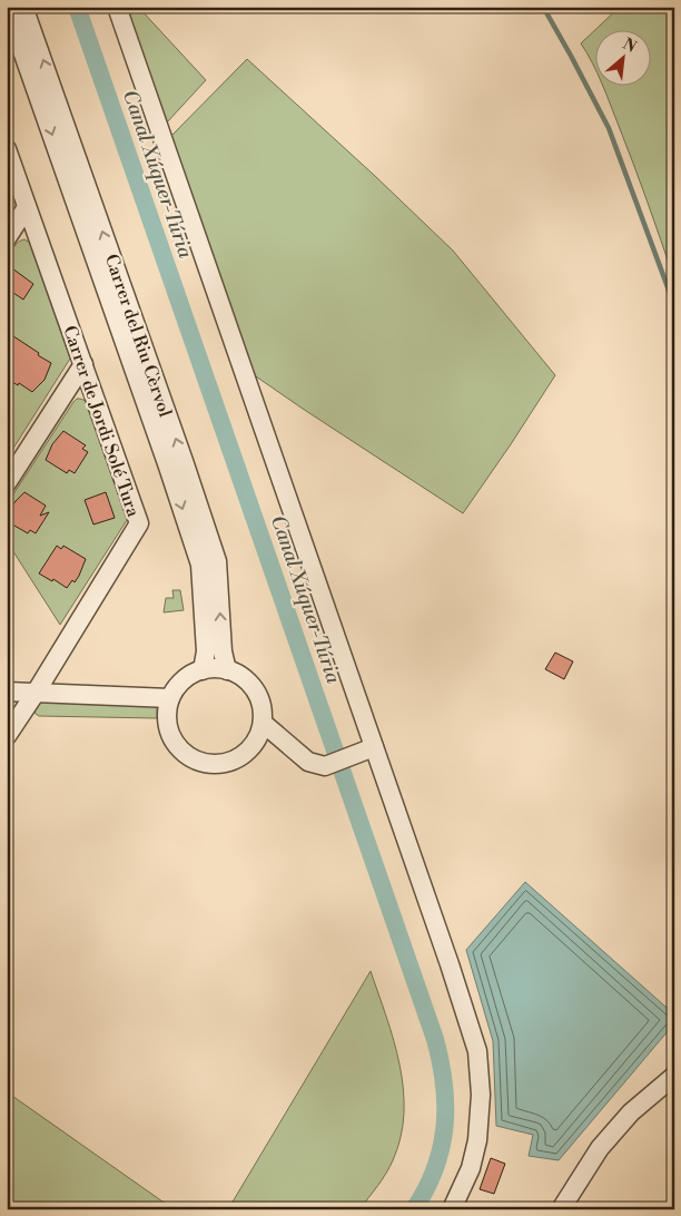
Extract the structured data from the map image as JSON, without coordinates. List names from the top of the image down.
{
  "streets": {
    "street": ["Carrer del Riu Cèrvol", "Carrer de Jordi Solé Tura"]
  },
  "water": ["Canal Xúquer-Túria"],
  "north": "top right"
}
